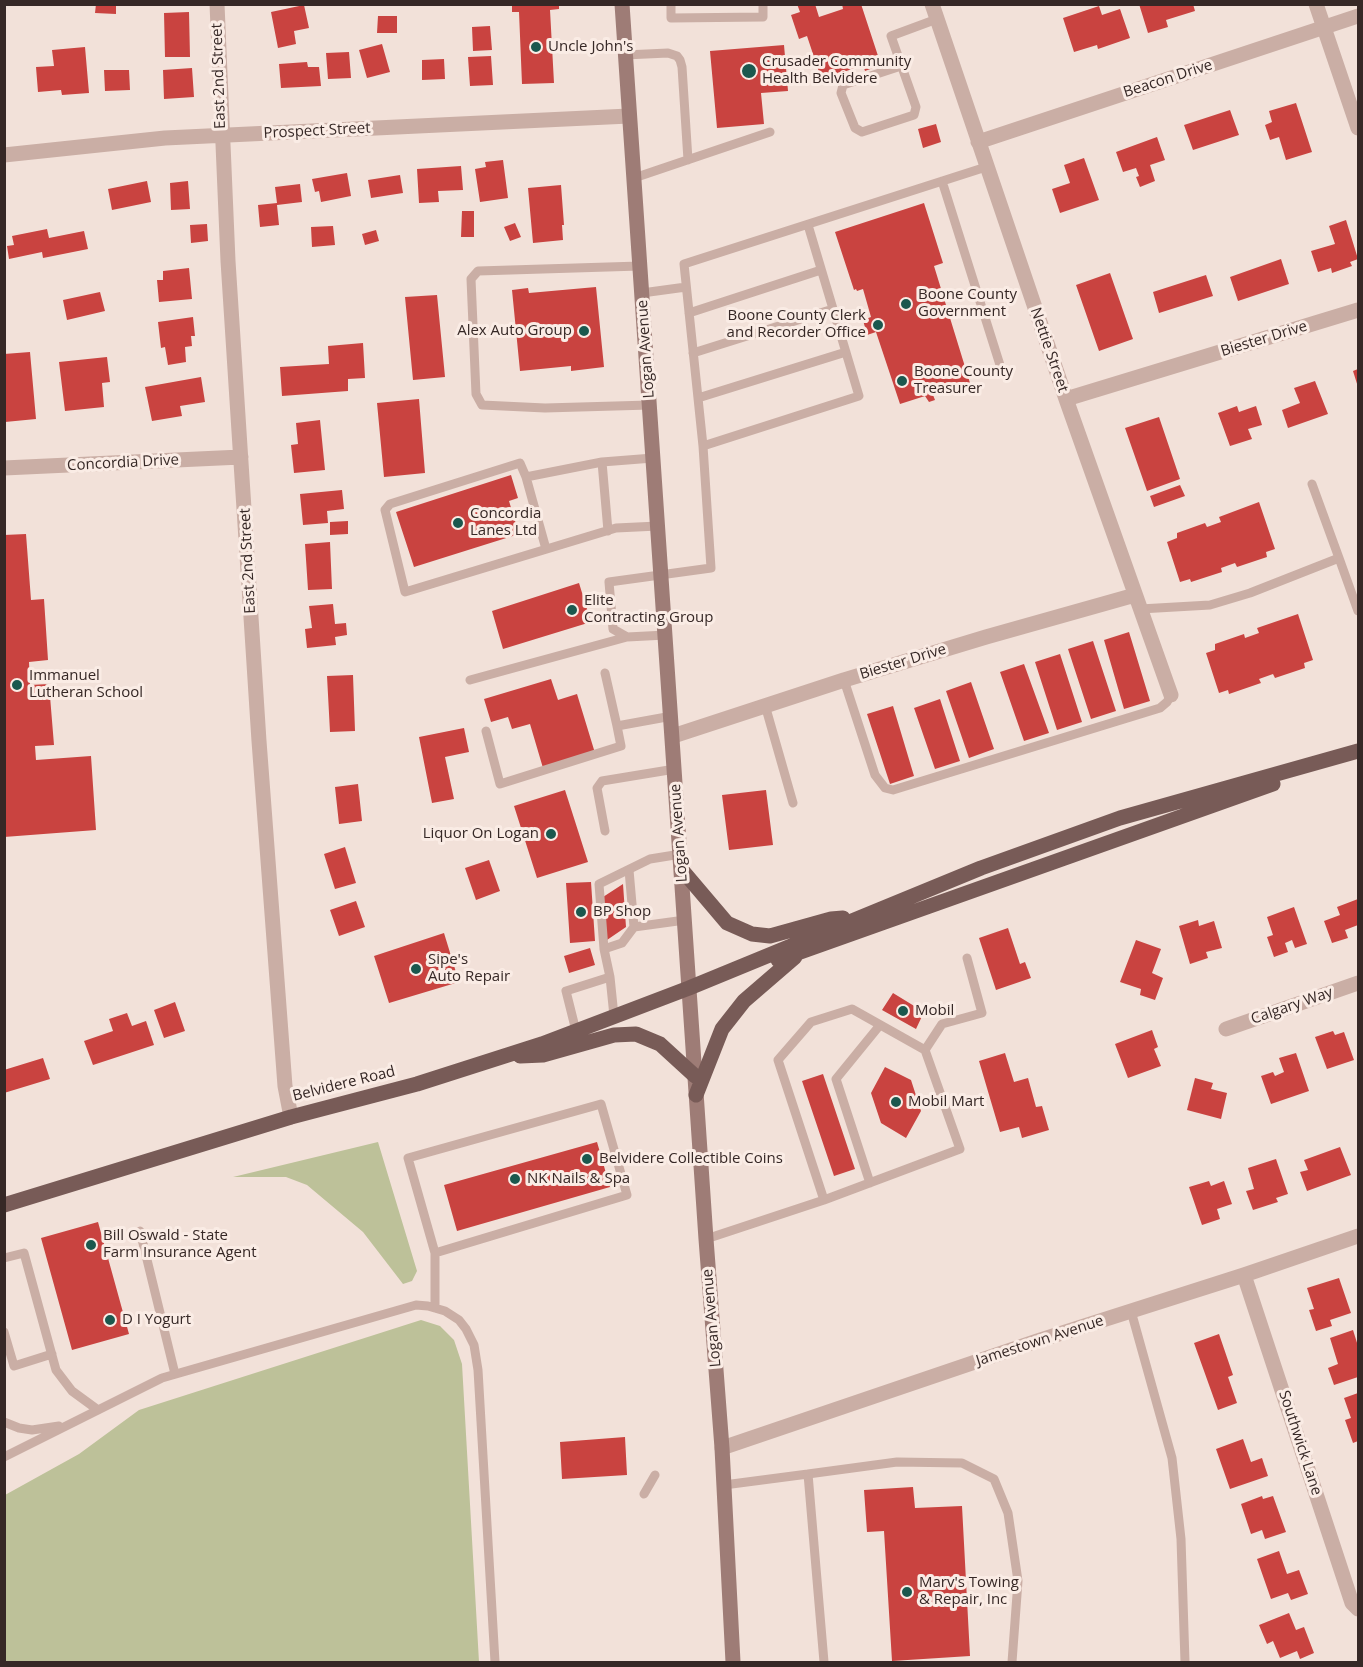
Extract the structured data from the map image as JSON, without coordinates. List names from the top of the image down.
{
  "streets": {
    "main road": ["Logan Avenue", "Belvidere Road"],
    "street": [
      "East 2nd Street",
      "Beacon Drive",
      "Prospect Street",
      "Biester Drive",
      "Nettie Street",
      "Concordia Drive",
      "Calgary Way",
      "Jamestown Avenue",
      "Southwick Lane"
    ]
  },
  "crossings": [
    ["East 2nd Street", "Prospect Street"],
    ["East 2nd Street", "Concordia Drive"],
    ["East 2nd Street", "Belvidere Road"],
    ["Beacon Drive", "Nettie Street"],
    ["Prospect Street", "Logan Avenue"],
    ["Biester Drive", "Logan Avenue"],
    ["Biester Drive", "Nettie Street"],
    ["Logan Avenue", "Belvidere Road"],
    ["Logan Avenue", "Jamestown Avenue"],
    ["Jamestown Avenue", "Southwick Lane"]
  ],
  "places": [
    "Uncle John's",
    "Crusader Community Health Belvidere",
    "Boone County Government",
    "Boone County Clerk and Recorder Office",
    "Alex Auto Group",
    "Boone County Treasurer",
    "Concordia Lanes Ltd",
    "Elite Contracting Group",
    "Immanuel Lutheran School",
    "Liquor On Logan",
    "BP Shop",
    "Sipe's Auto Repair",
    "Mobil",
    "Mobil Mart",
    "Belvidere Collectible Coins",
    "NK Nails & Spa",
    "Bill Oswald - State Farm Insurance Agent",
    "D I Yogurt",
    "Marv's Towing & Repair, Inc"
  ]
}
